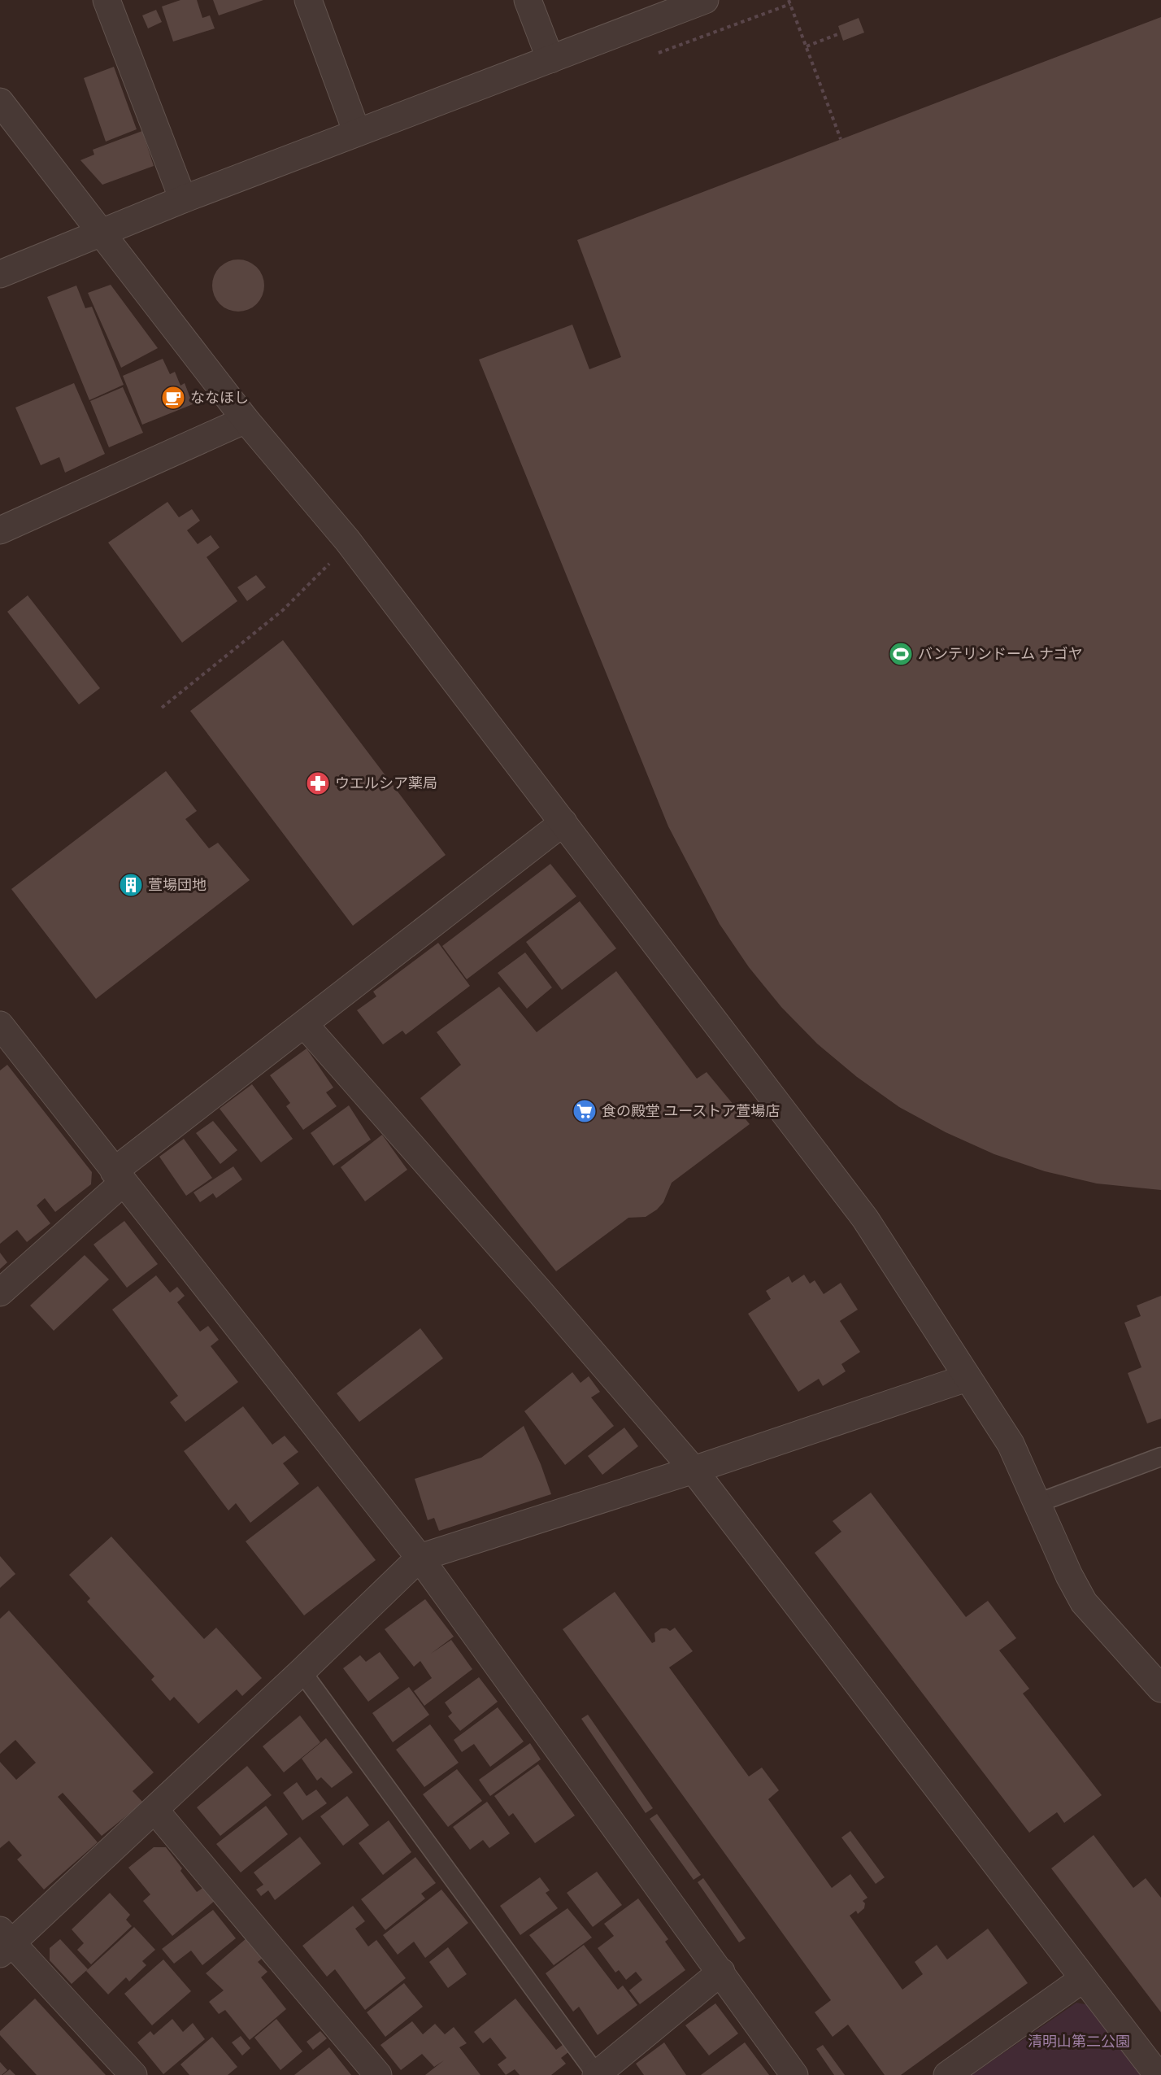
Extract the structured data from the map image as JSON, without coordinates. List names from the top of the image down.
{
  "parks": ["清明山第二公園"],
  "places": {
    "cafe": ["ななほし"],
    "sports": ["バンテリンドーム ナゴヤ"],
    "pharmacy": ["ウエルシア薬局"],
    "building": ["萱場団地"],
    "supermarket": ["食の殿堂 ユーストア萱場店"]
  }
}
